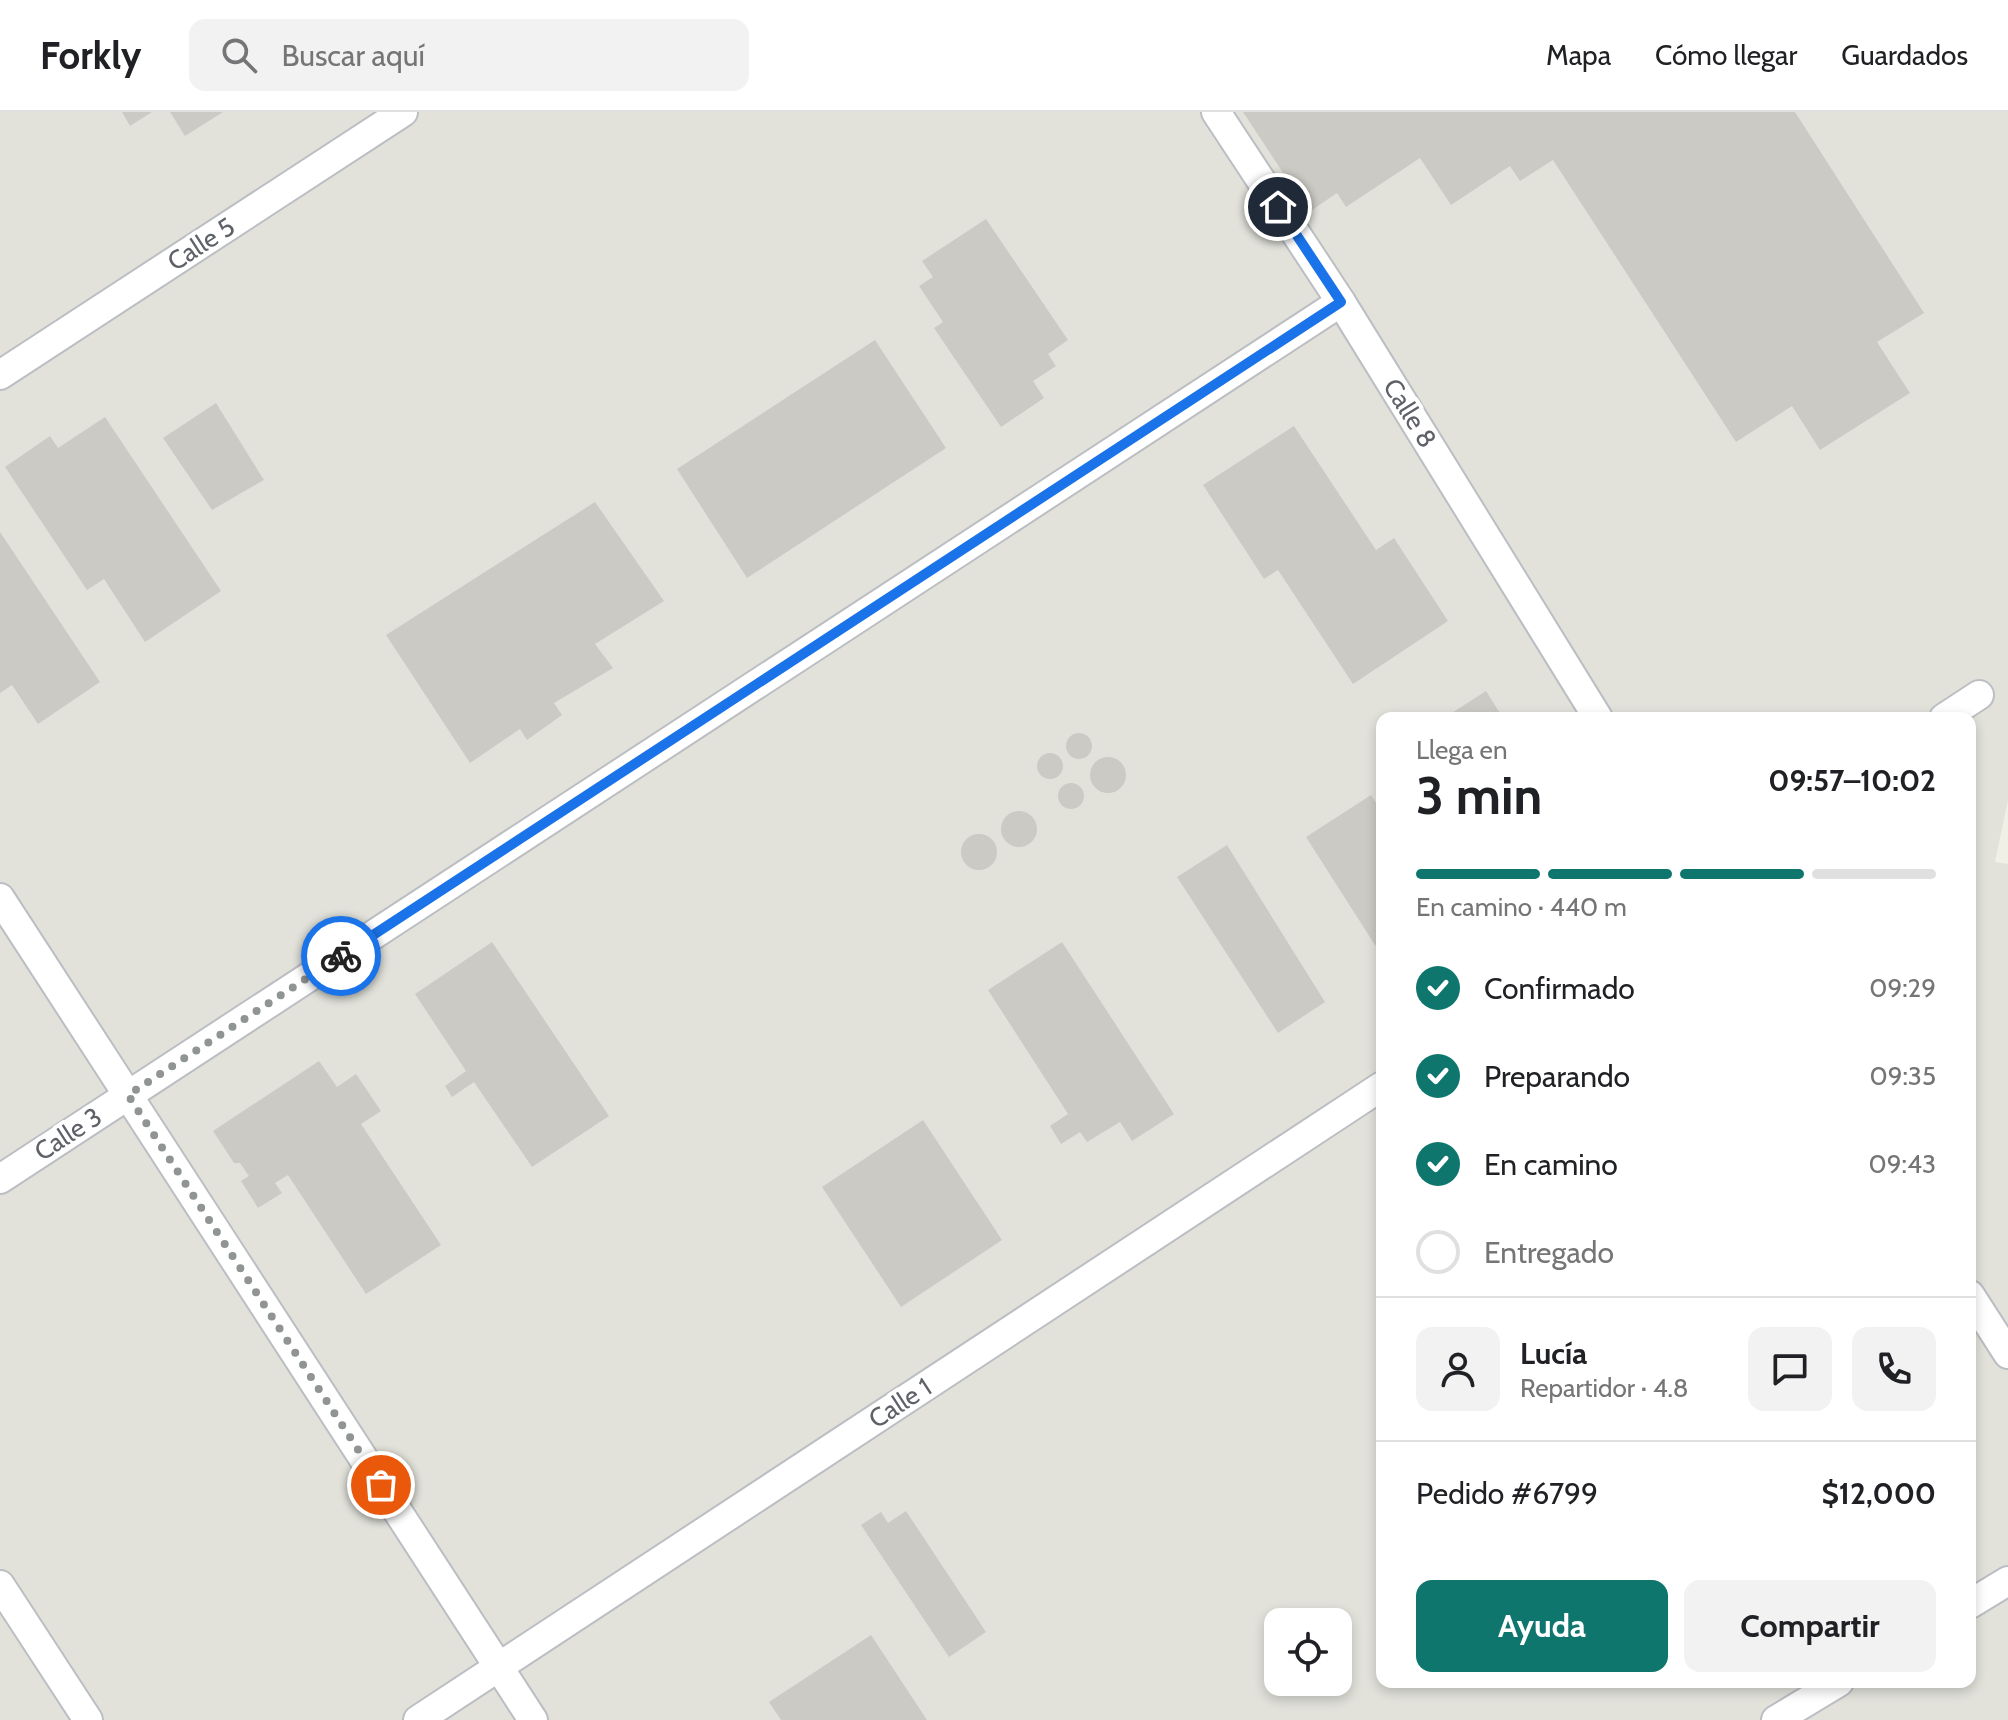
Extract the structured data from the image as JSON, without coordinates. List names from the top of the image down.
{
  "streets": {
    "street": [
      "Calle 5",
      "Calle 8",
      "Calle 3",
      "Calle 1"
    ]
  },
  "crossings": [
    ["Calle 8", "Calle 3"]
  ],
  "page": {
    "header": "Forkly",
    "search": "Buscar aquí",
    "nav": ["Mapa", "Cómo llegar", "Guardados"],
    "heading": ["3 min", "Llega en", "09:57–10:02"],
    "panel": [
      "Lucía",
      "Repartidor · 4.8",
      "Pedido #6799",
      "$12,000"
    ],
    "bar": "En camino · 440 m",
    "list": [
      ["Confirmado", "09:29"],
      ["Preparando", "09:35"],
      ["En camino", "09:43"],
      "Entregado"
    ],
    "buttons": ["Ayuda", "Compartir"]
  }
}
